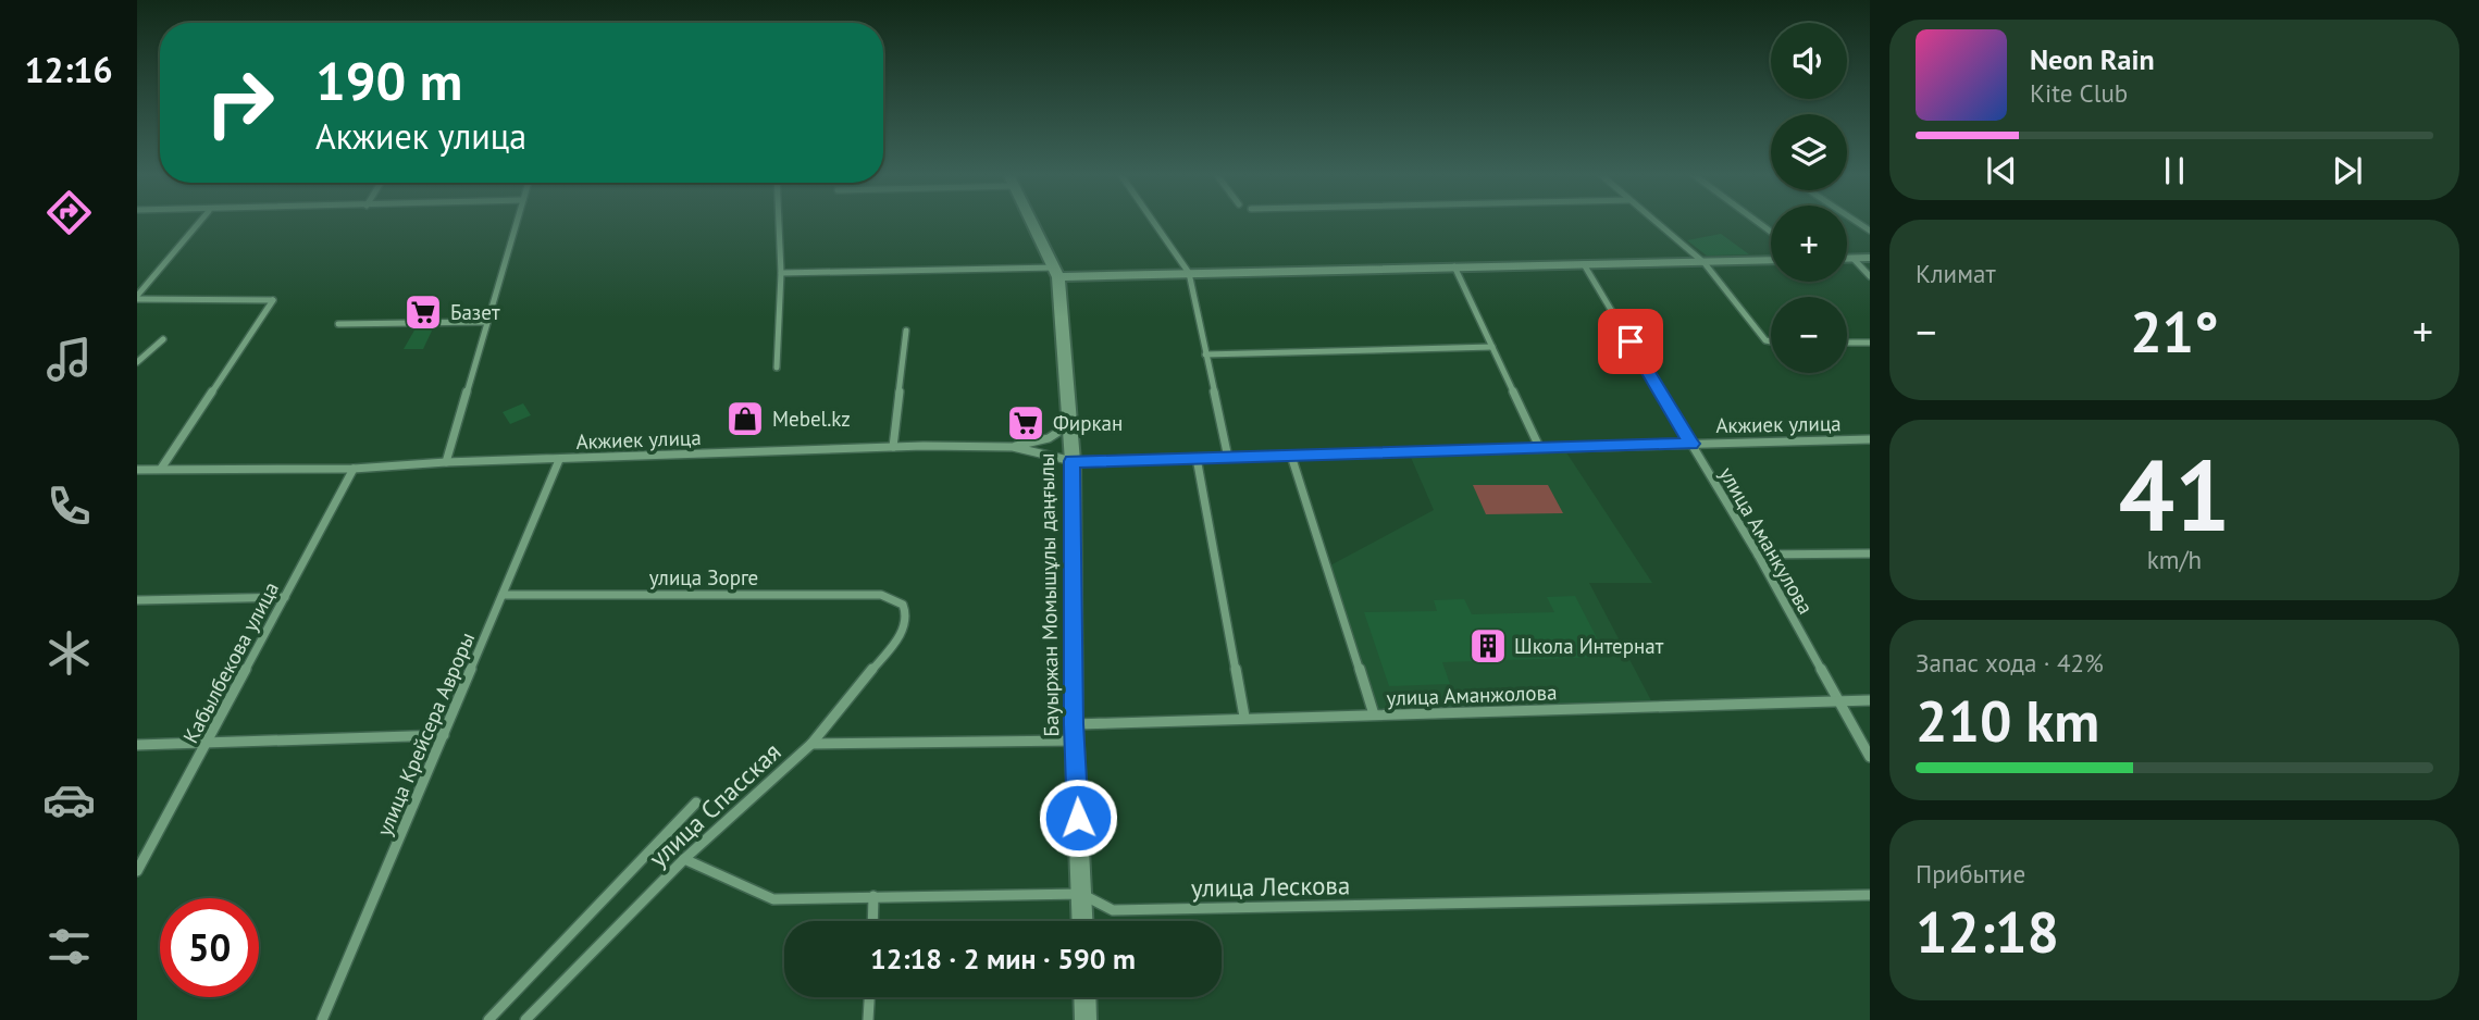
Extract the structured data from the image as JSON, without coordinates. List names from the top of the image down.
{
  "streets": {
    "main road": ["Бауыржан Момышұлы даңғылы"],
    "street": [
      "Акжиек улица",
      "улица Аманкулова",
      "улица Зорге",
      "Кабылбекова улица",
      "улица Аманжолова",
      "улица Крейсера Авроры",
      "улица Спасская",
      "улица Лескова"
    ]
  },
  "crossings": [
    ["Акжиек улица", "улица Аманкулова"],
    ["Акжиек улица", "Бауыржан Момышұлы даңғылы"],
    ["Акжиек улица", "Кабылбекова улица"],
    ["Акжиек улица", "улица Крейсера Авроры"],
    ["улица Аманкулова", "улица Аманжолова"],
    ["улица Зорге", "улица Крейсера Авроры"],
    ["улица Зорге", "улица Спасская"],
    ["Бауыржан Момышұлы даңғылы", "улица Аманжолова"],
    ["Бауыржан Момышұлы даңғылы", "улица Лескова"],
    ["улица Аманжолова", "улица Спасская"],
    ["улица Спасская", "улица Лескова"]
  ],
  "places": {
    "supermarket": ["Базет", "Фиркан"],
    "shop": ["Mebel.kz"],
    "building": ["Школа Интернат"]
  },
  "page": {
    "tabs": "12:16",
    "map_buttons": ["+", "−"],
    "turn": ["190 m", "Акжиек улица"],
    "song": ["Neon Rain", "Kite Club"],
    "tile": [
      "Климат",
      ["41", "km/h"],
      ["Запас хода · 42%", "210 km"],
      ["Прибытие", "12:18"]
    ],
    "heat": ["−", "21°", "+"],
    "limit": "50",
    "trip": "12:18 · 2 мин · 590 m"
  }
}
